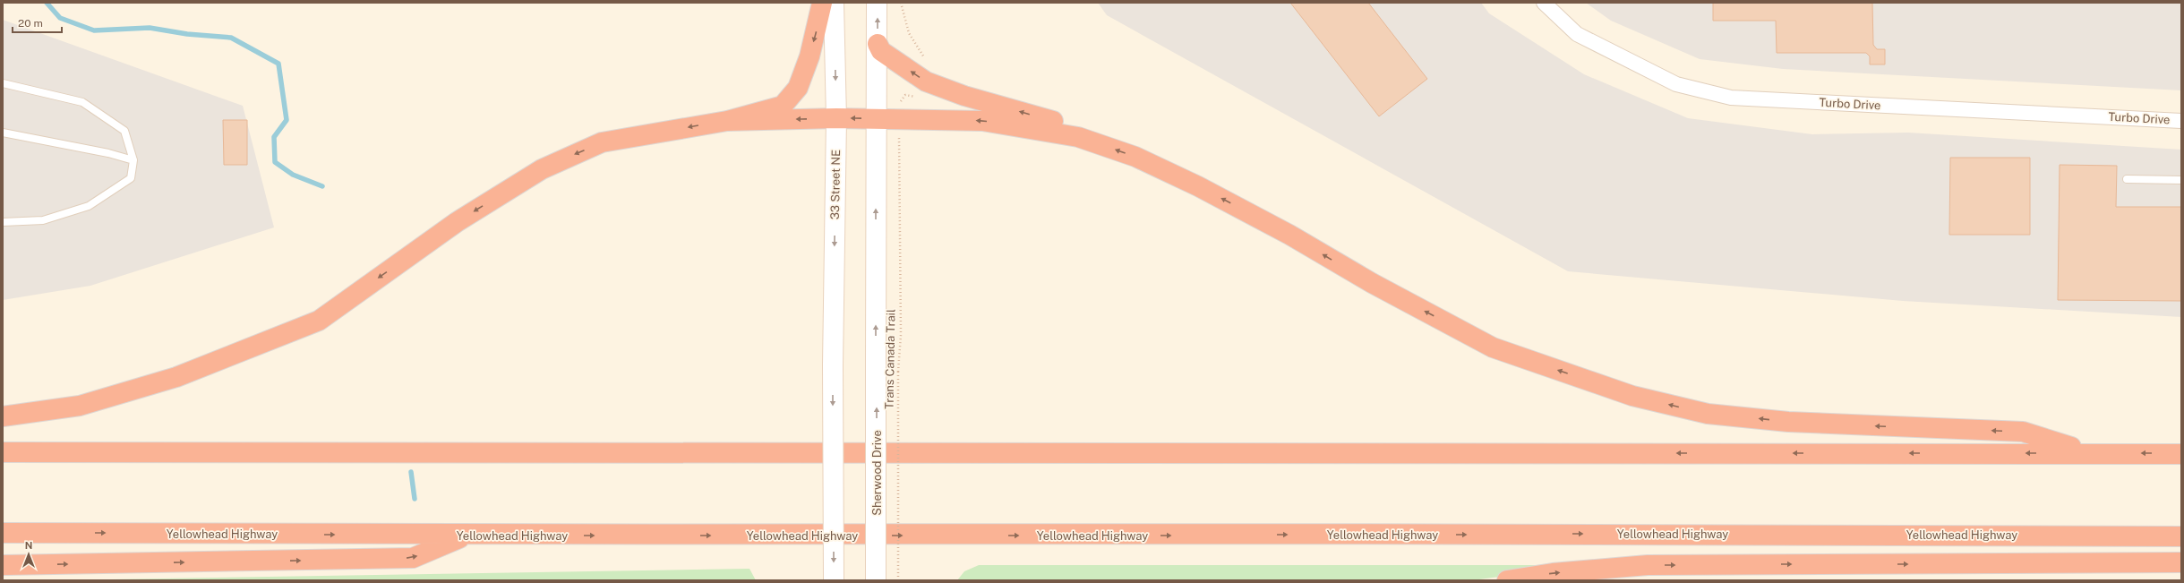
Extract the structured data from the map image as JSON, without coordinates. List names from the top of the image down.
{
  "streets": {
    "highway": ["Yellowhead Highway"],
    "main road": ["33 Street NE", "Sherwood Drive"],
    "street": ["Turbo Drive"],
    "path": ["Trans Canada Trail"]
  },
  "one_way": ["33 Street NE", "Sherwood Drive"],
  "scale_bar": "20 m",
  "north": "top"
}
